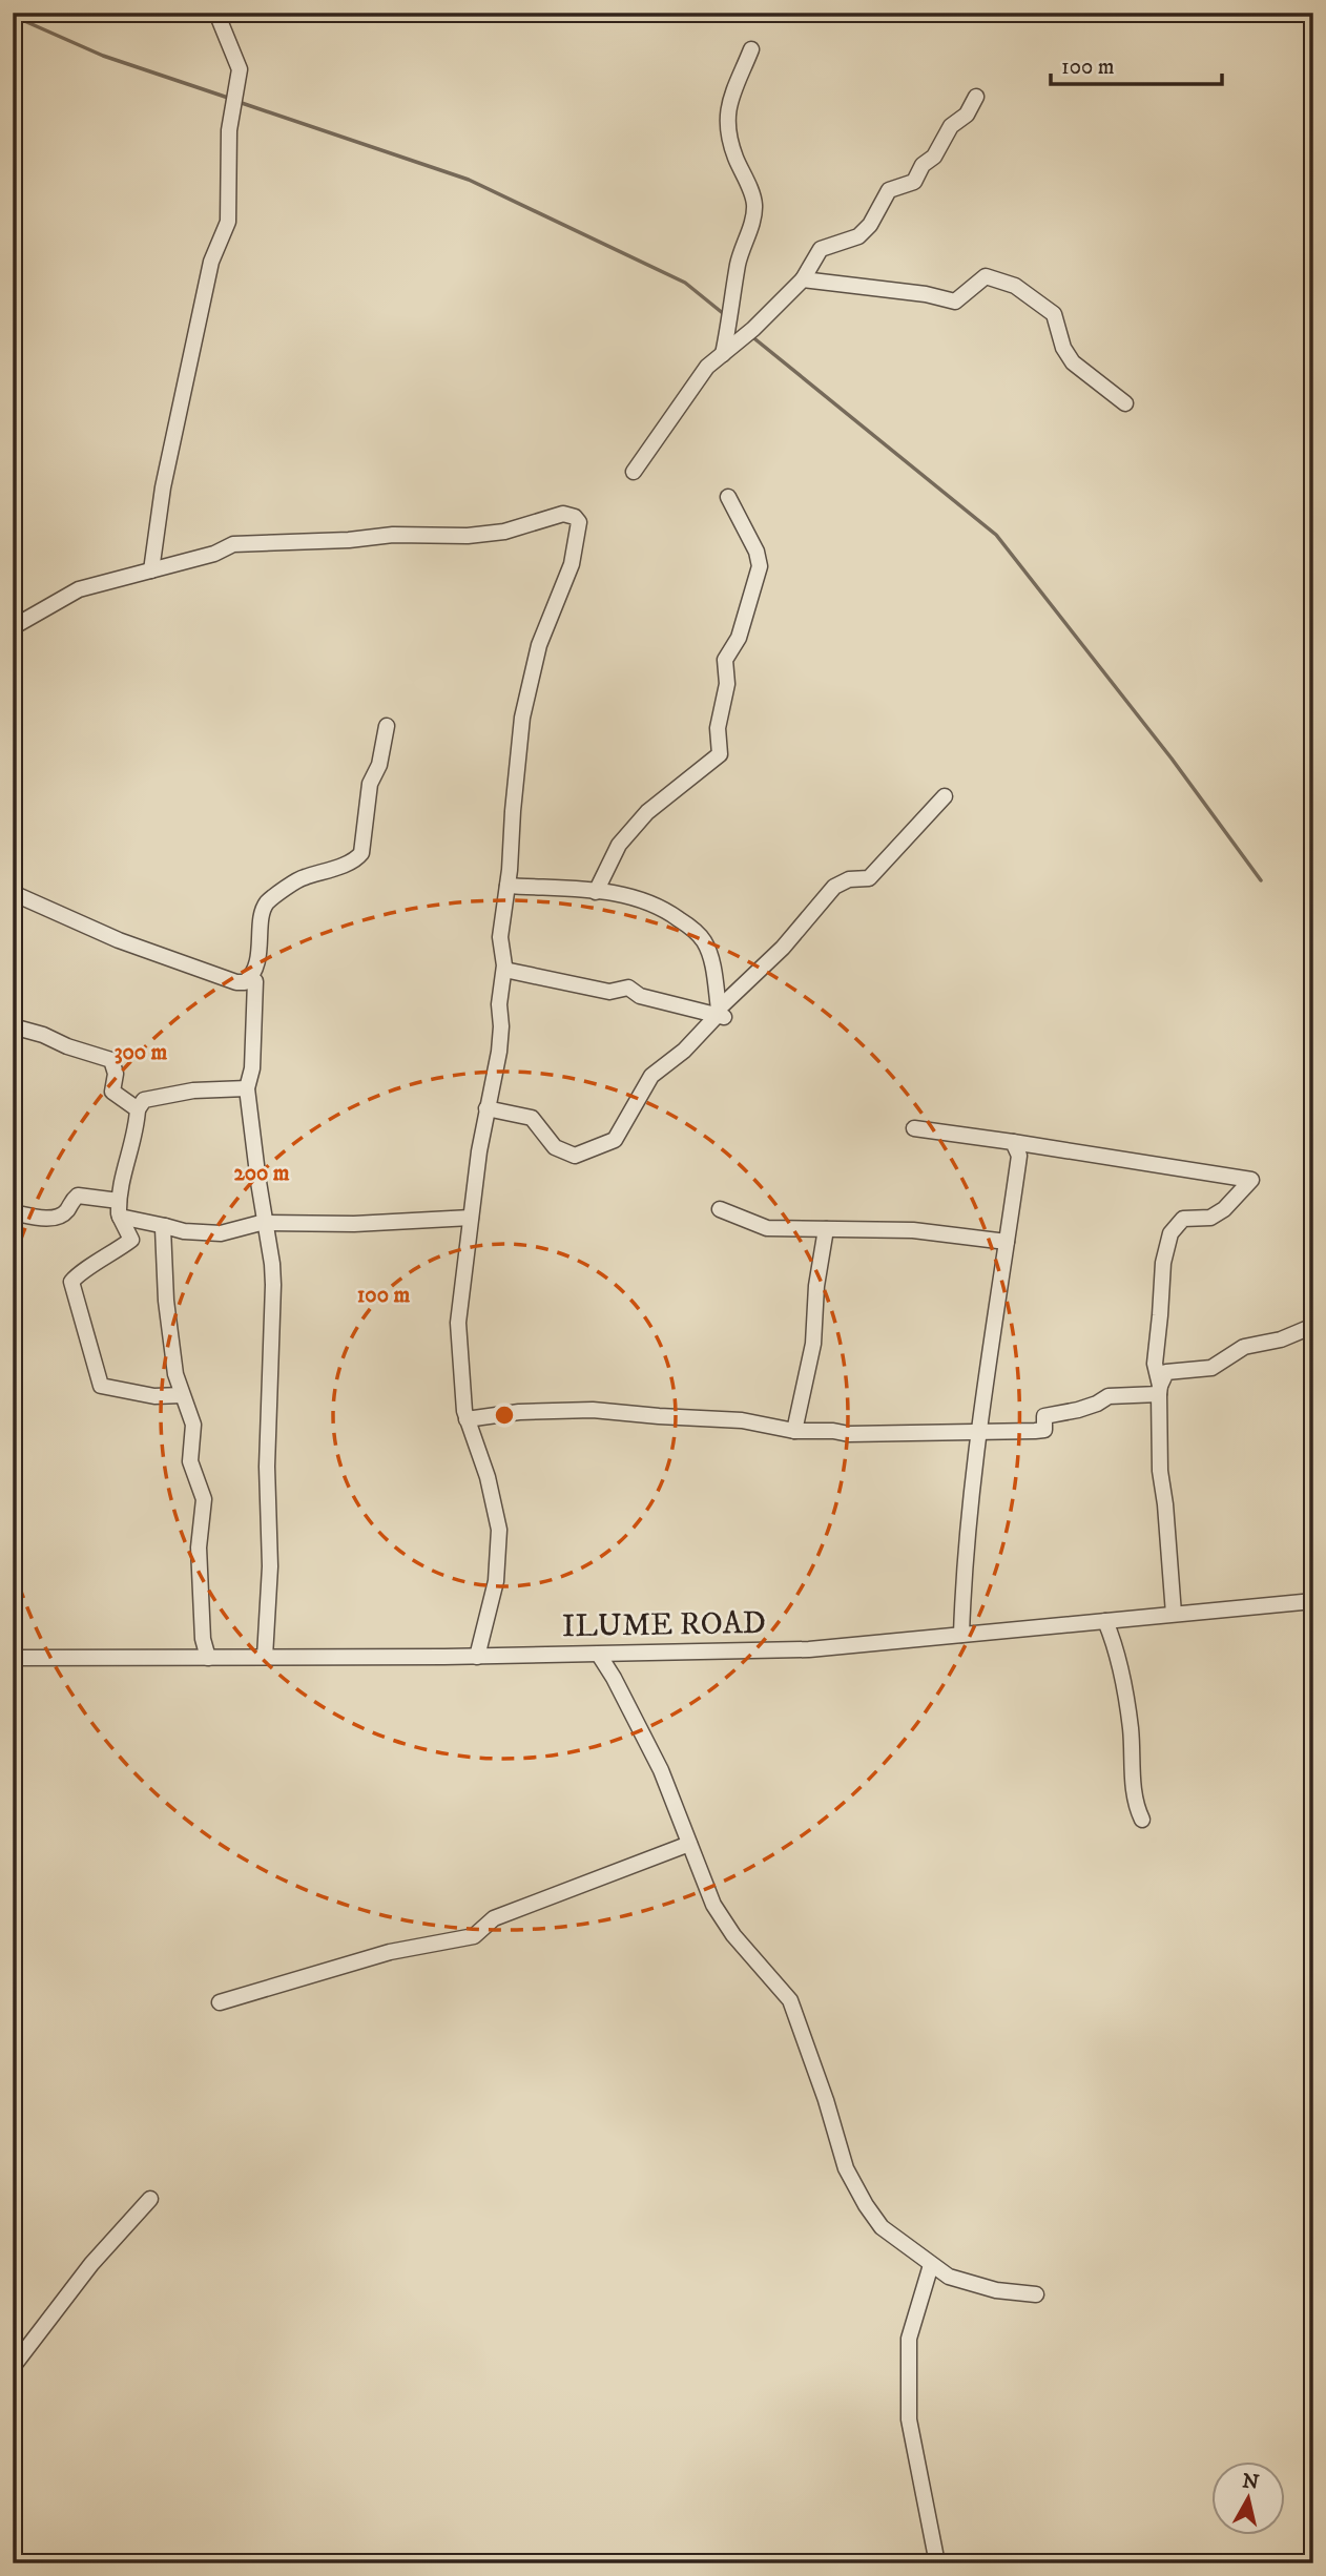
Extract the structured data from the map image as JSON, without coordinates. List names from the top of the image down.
{
  "streets": {
    "street": ["ILUME ROAD"]
  },
  "scale_bar": "100 m",
  "north": "top",
  "rings": ["300 m", "200 m", "100 m"]
}
